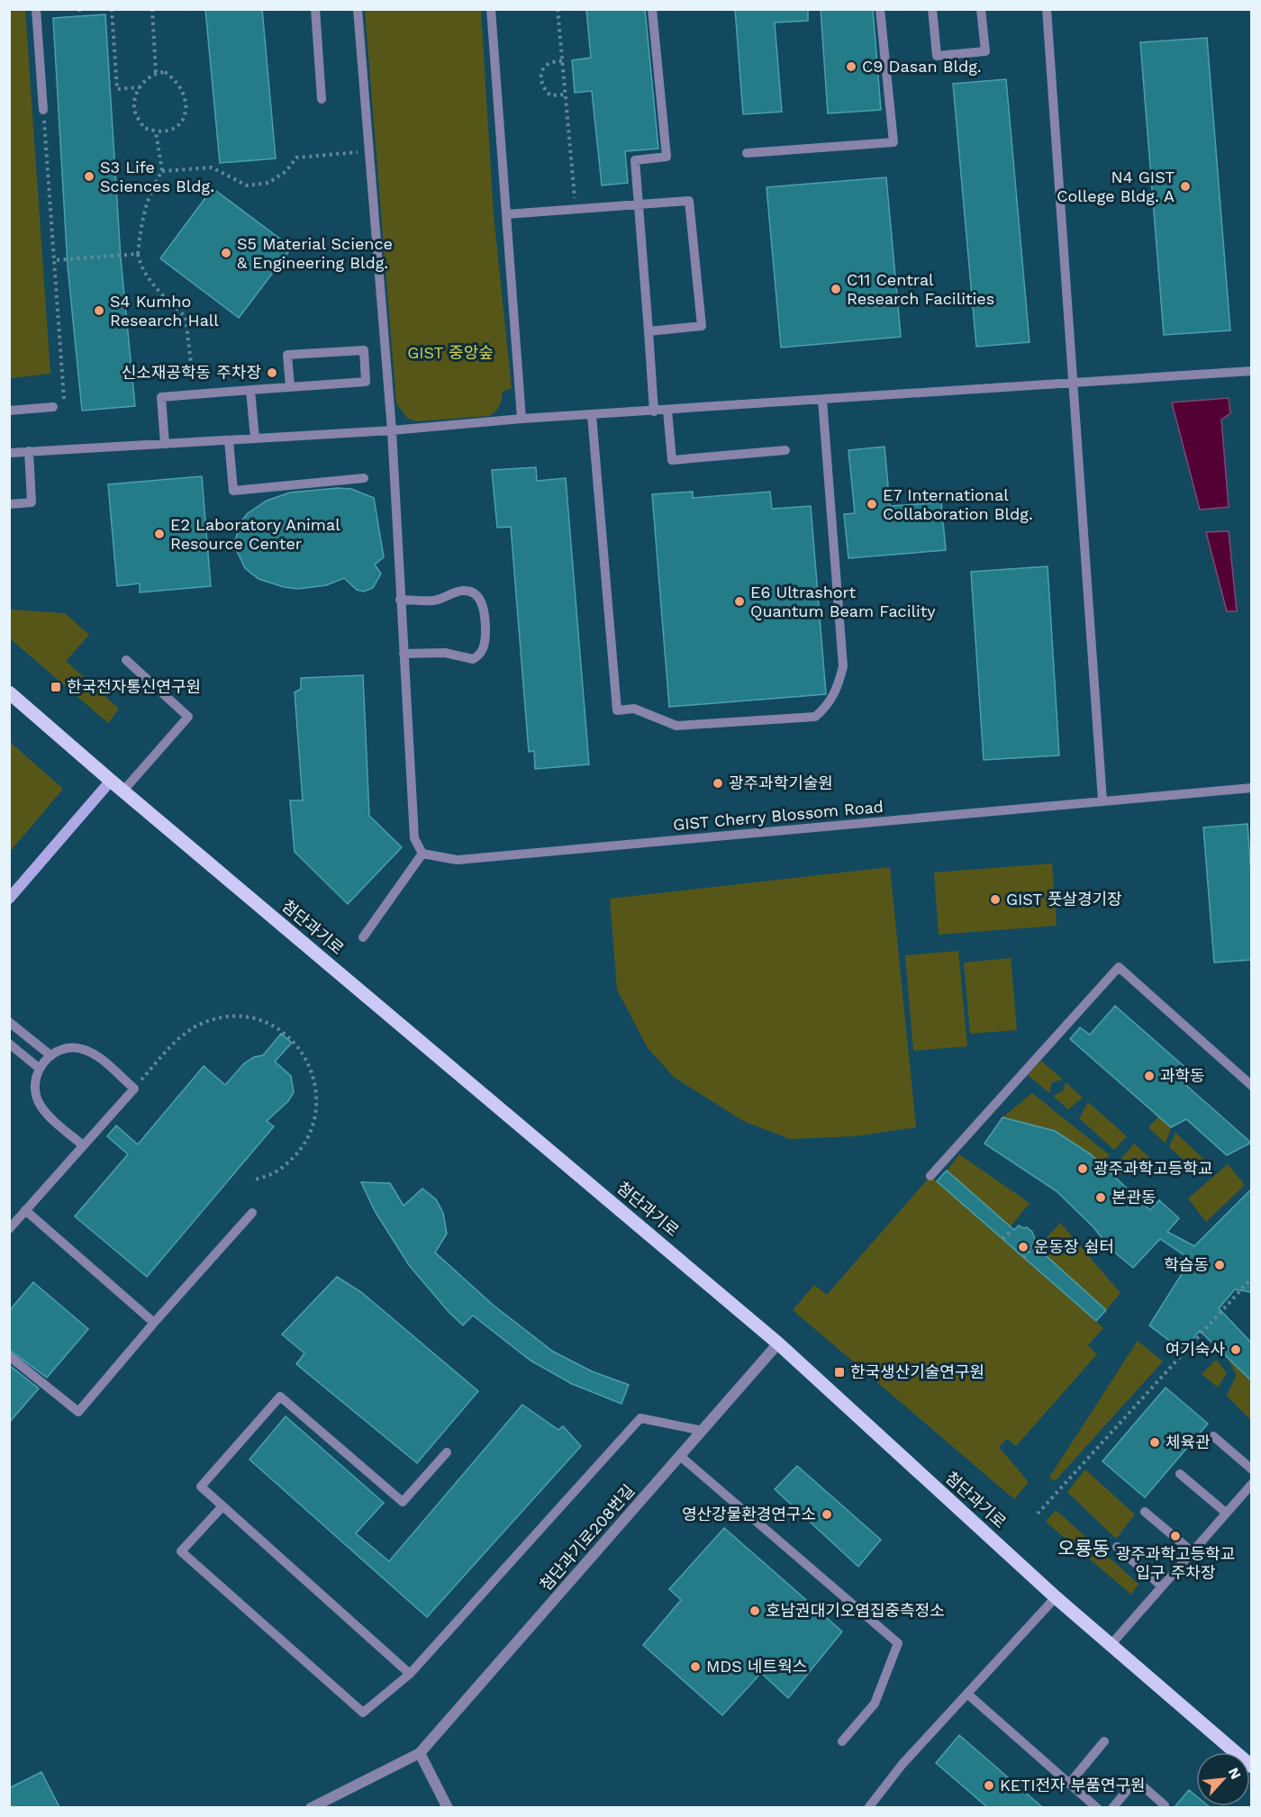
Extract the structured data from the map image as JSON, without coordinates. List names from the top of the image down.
{
  "streets": {
    "main road": ["첨단과기로"],
    "street": ["첨단과기로208번길"],
    "lane": ["GIST Cherry Blossom Road"]
  },
  "crossings": [
    ["첨단과기로", "첨단과기로208번길"]
  ],
  "districts": ["오룡동"],
  "parks": ["GIST 중앙숲"],
  "places": {
    "other": [
      "C9 Dasan Bldg.",
      "S3 Life Sciences Bldg.",
      "N4 GIST College Bldg. A",
      "S5 Material Science & Engineering Bldg.",
      "C11 Central Research Facilities",
      "S4 Kumho Research Hall",
      "신소재공학동 주차장",
      "E7 International Collaboration Bldg.",
      "E2 Laboratory Animal Resource Center",
      "E6 Ultrashort Quantum Beam Facility",
      "광주과학기술원",
      "GIST 풋살경기장",
      "과학동",
      "광주과학고등학교",
      "본관동",
      "운동장 쉼터",
      "학습동",
      "여기숙사",
      "체육관",
      "영산강물환경연구소",
      "광주과학고등학교 입구 주차장",
      "호남권대기오염집중측정소",
      "MDS 네트웍스",
      "KETI전자 부품연구원"
    ],
    "transit": ["한국전자통신연구원", "한국생산기술연구원"]
  },
  "north": "top right"
}
